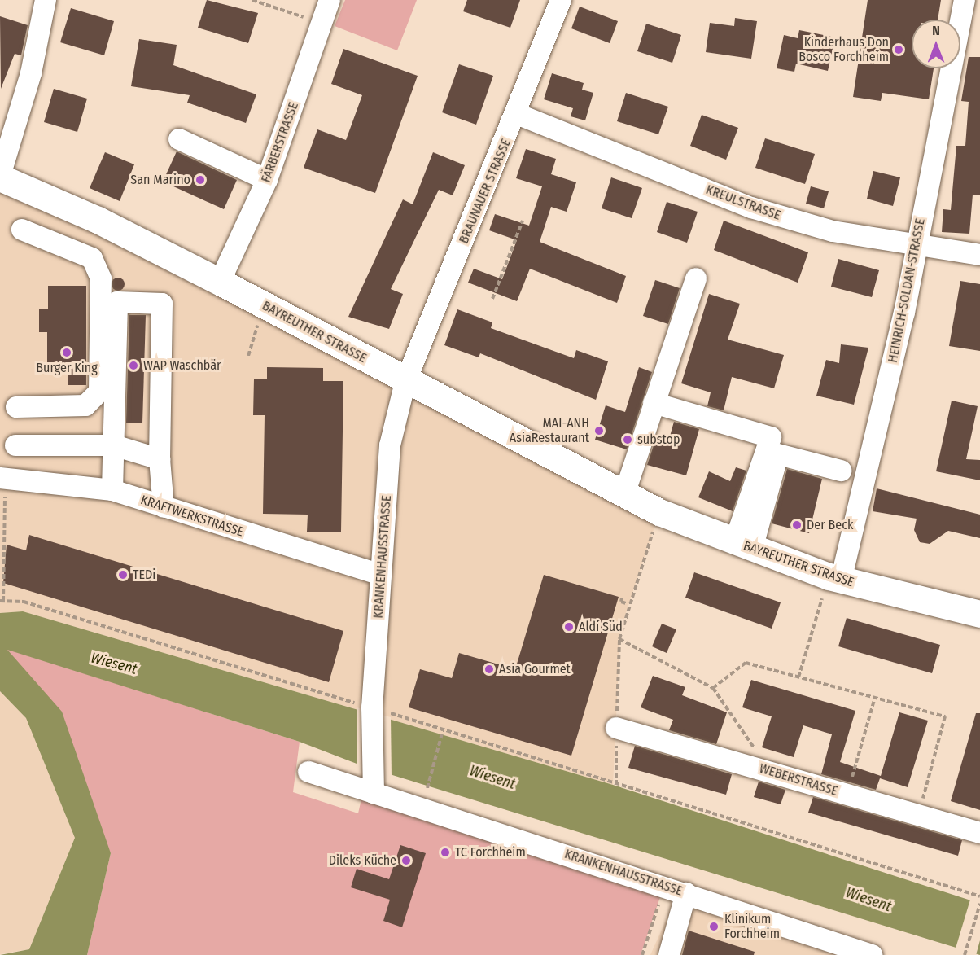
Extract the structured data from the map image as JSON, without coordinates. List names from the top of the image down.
{
  "streets": {
    "main road": ["BAYREUTHER STRASSE"],
    "street": [
      "FÄRBERSTRASSE",
      "BRAUNAUER STRASSE",
      "KREULSTRASSE",
      "HEINRICH-SOLDAN-STRASSE",
      "KRAFTWERKSTRASSE",
      "KRANKENHAUSSTRASSE",
      "WEBERSTRASSE"
    ]
  },
  "crossings": [
    ["FÄRBERSTRASSE", "BAYREUTHER STRASSE"],
    ["BRAUNAUER STRASSE", "KREULSTRASSE"],
    ["BRAUNAUER STRASSE", "BAYREUTHER STRASSE"],
    ["BRAUNAUER STRASSE", "KRANKENHAUSSTRASSE"],
    ["KREULSTRASSE", "HEINRICH-SOLDAN-STRASSE"],
    ["HEINRICH-SOLDAN-STRASSE", "BAYREUTHER STRASSE"],
    ["BAYREUTHER STRASSE", "KRANKENHAUSSTRASSE"],
    ["KRAFTWERKSTRASSE", "KRANKENHAUSSTRASSE"]
  ],
  "water": ["Wiesent"],
  "places": [
    "Kinderhaus Don Bosco Forchheim",
    "San Marino",
    "Burger King",
    "WAP Waschbär",
    "MAI-ANH AsiaRestaurant",
    "substop",
    "Der Beck",
    "TEDi",
    "Aldi Süd",
    "Asia Gourmet",
    "TC Forchheim",
    "Dileks Küche",
    "Klinikum Forchheim"
  ],
  "north": "top"
}
